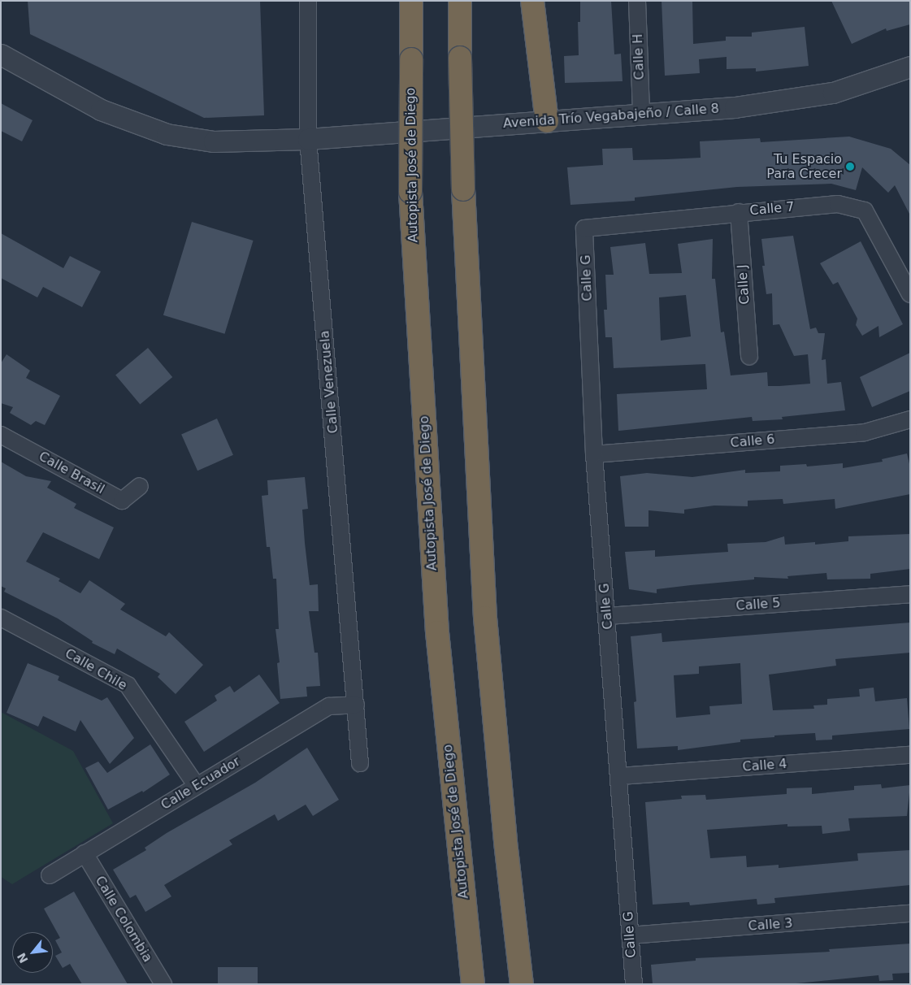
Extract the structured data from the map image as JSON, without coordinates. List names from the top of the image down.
{
  "streets": {
    "highway": ["Autopista José de Diego"],
    "street": [
      "Calle H",
      "Avenida Trío Vegabajeño / Calle 8",
      "Calle 7",
      "Calle G",
      "Calle J",
      "Calle Venezuela",
      "Calle 6",
      "Calle Brasil",
      "Calle 5",
      "Calle Chile",
      "Calle 4",
      "Calle Ecuador",
      "Calle Colombia",
      "Calle 3"
    ]
  },
  "crossings": [
    ["Calle H", "Avenida Trío Vegabajeño / Calle 8"],
    ["Avenida Trío Vegabajeño / Calle 8", "Calle Venezuela"],
    ["Calle 7", "Calle G"],
    ["Calle 7", "Calle J"],
    ["Calle G", "Calle 6"],
    ["Calle G", "Calle 5"],
    ["Calle G", "Calle 4"],
    ["Calle G", "Calle 3"],
    ["Calle Venezuela", "Calle Ecuador"],
    ["Calle Chile", "Calle Ecuador"],
    ["Calle Ecuador", "Calle Colombia"]
  ],
  "places": ["Tu Espacio Para Crecer"],
  "north": "bottom left"
}
